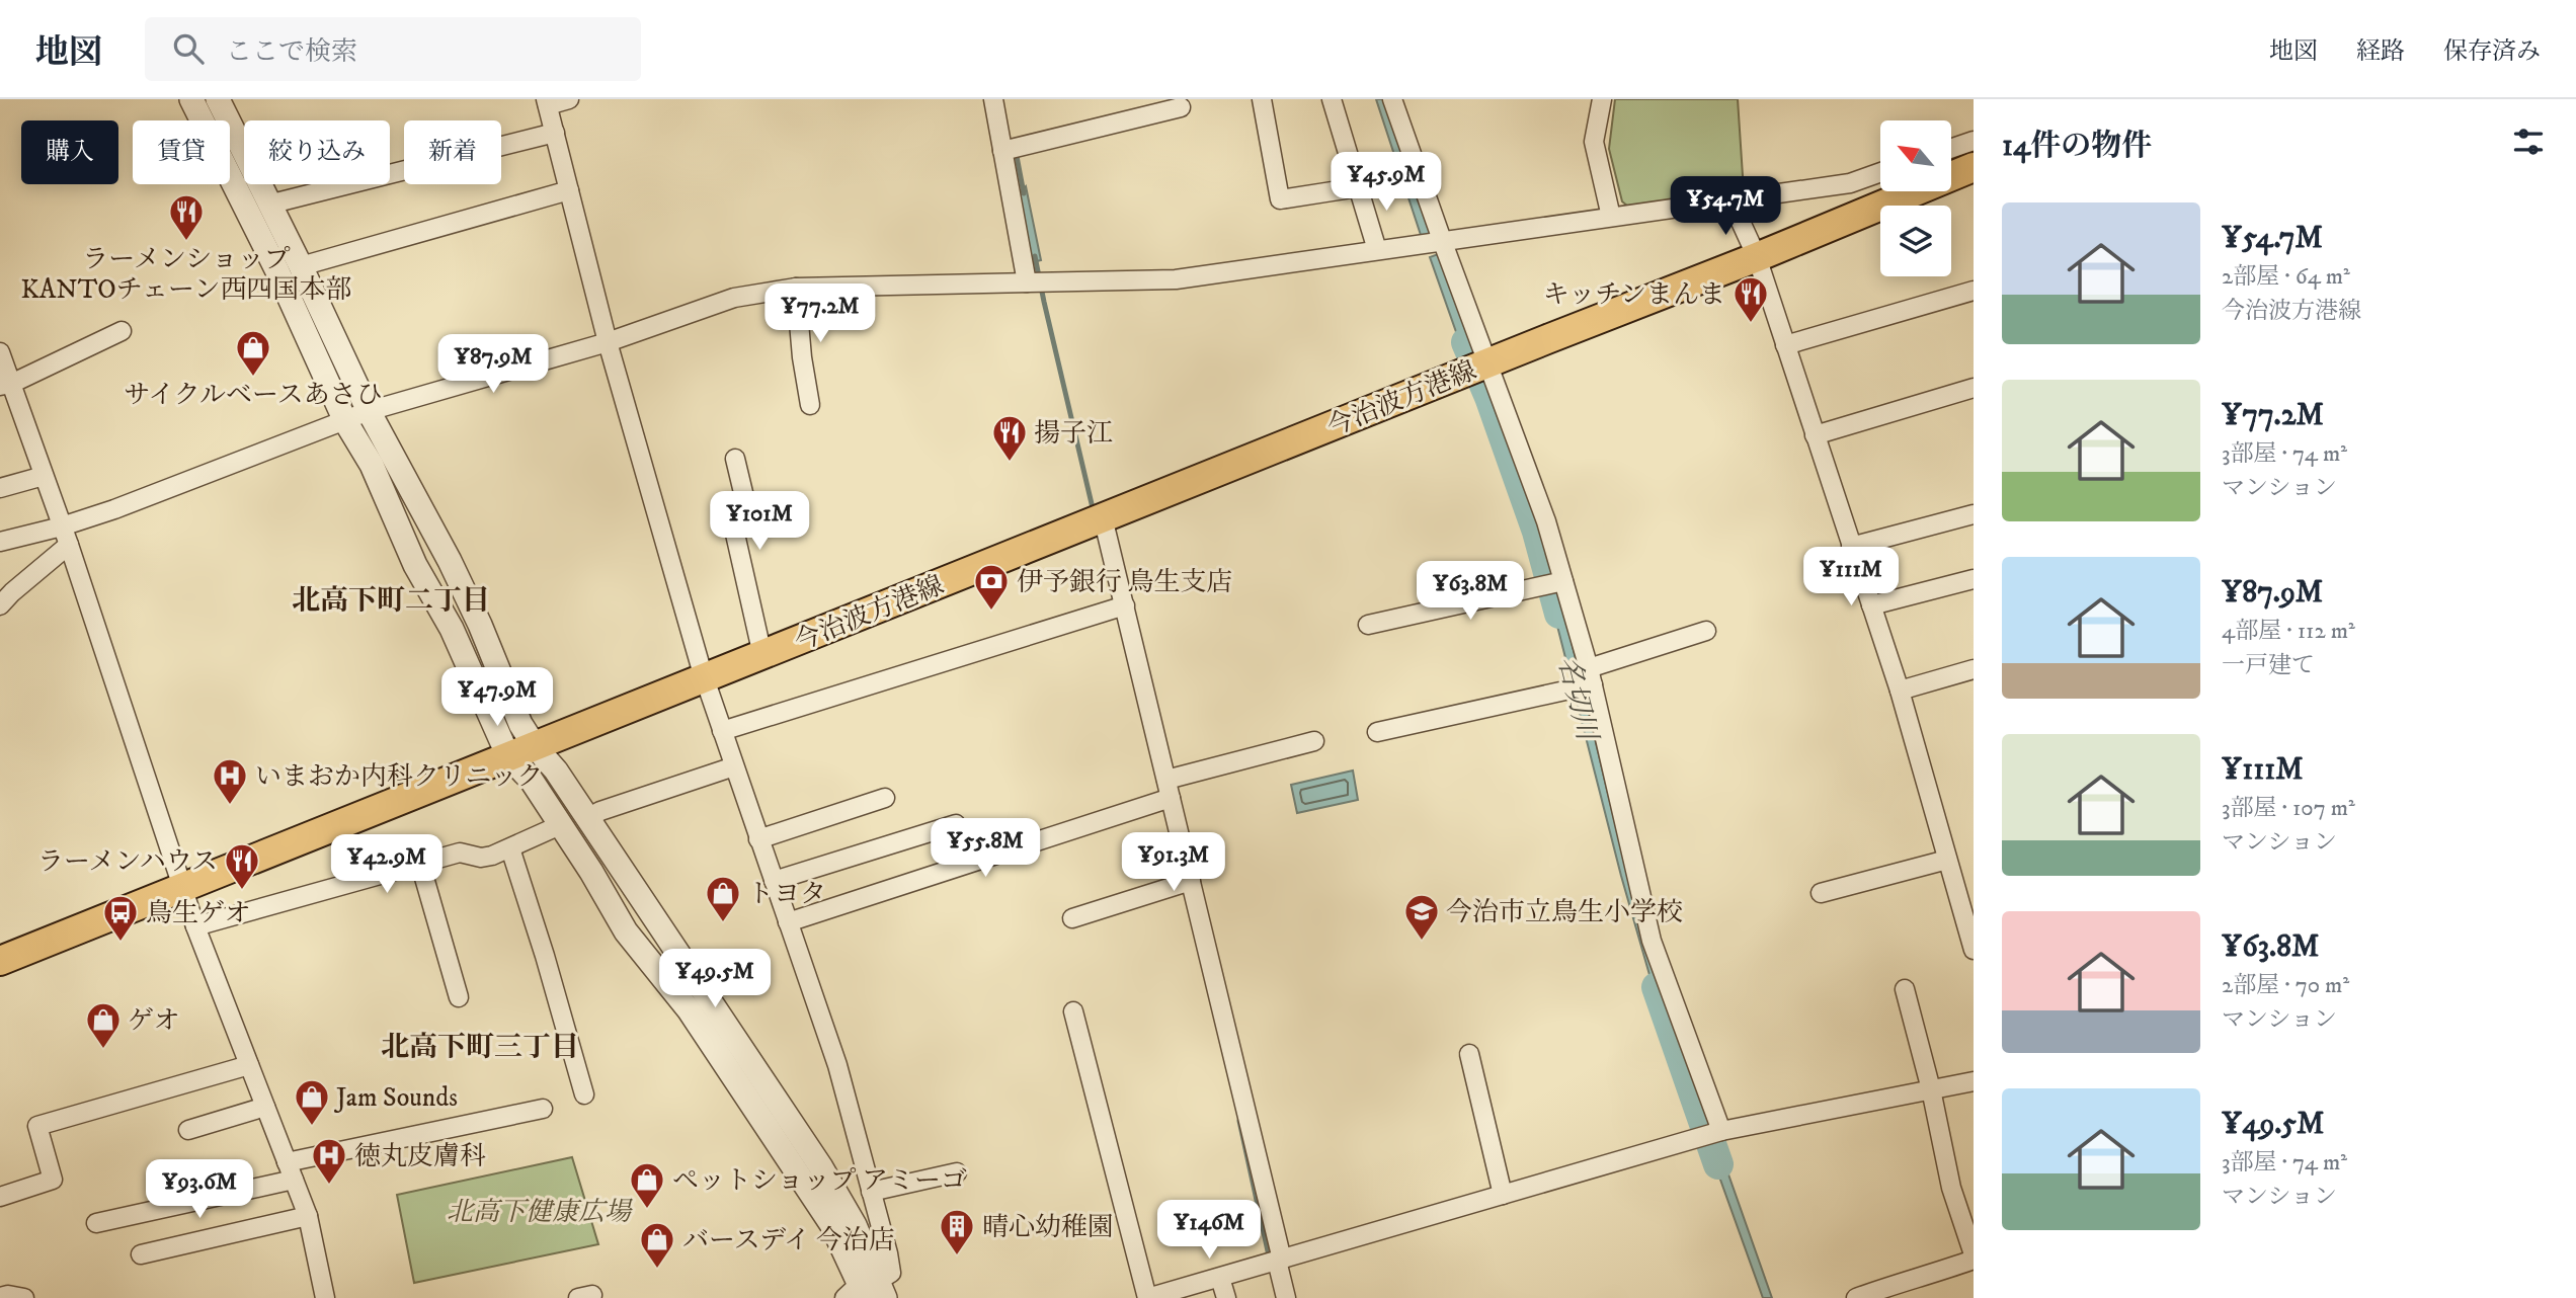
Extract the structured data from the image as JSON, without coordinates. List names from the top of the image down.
{
  "streets": {
    "main road": ["今治波方港線"]
  },
  "districts": ["北高下町二丁目", "北高下町三丁目"],
  "water": ["名切川"],
  "parks": ["北高下健康広場"],
  "places": {
    "restaurant": [
      "ラーメンショップ KANTOチェーン西四国本部",
      "キッチンまんま",
      "揚子江",
      "ラーメンハウス"
    ],
    "shop": [
      "サイクルベースあさひ",
      "トヨタ",
      "ゲオ",
      "Jam Sounds",
      "ペットショップ アミーゴ",
      "バースデイ 今治店"
    ],
    "bank": ["伊予銀行 鳥生支店"],
    "hospital": ["いまおか内科クリニック", "徳丸皮膚科"],
    "school or university": ["今治市立鳥生小学校"],
    "bus stop": ["鳥生ゲオ"],
    "building": ["晴心幼稚園"]
  },
  "north": "top left",
  "page": {
    "header": "地図",
    "search": "ここで検索",
    "nav": ["地図", "経路", "保存済み"],
    "heading": "14件の物件",
    "chip": [
      "購入",
      "賃貸",
      "絞り込み",
      "新着"
    ],
    "price": [
      "¥45.9M",
      "¥54.7M",
      "¥77.2M",
      "¥87.9M",
      "¥101M",
      "¥111M",
      "¥63.8M",
      "¥47.9M",
      "¥55.8M",
      "¥91.3M",
      "¥42.9M",
      "¥49.5M",
      "¥93.6M",
      "¥146M"
    ],
    "list": [
      {
        "name": "¥54.7M",
        "note": "2部屋 · 64 m² · 今治波方港線"
      },
      {
        "name": "¥77.2M",
        "note": "3部屋 · 74 m² · マンション"
      },
      {
        "name": "¥87.9M",
        "note": "4部屋 · 112 m² · 一戸建て"
      },
      {
        "name": "¥111M",
        "note": "3部屋 · 107 m² · マンション"
      },
      {
        "name": "¥63.8M",
        "note": "2部屋 · 70 m² · マンション"
      },
      {
        "name": "¥49.5M",
        "note": "3部屋 · 74 m² · マンション"
      }
    ]
  }
}
